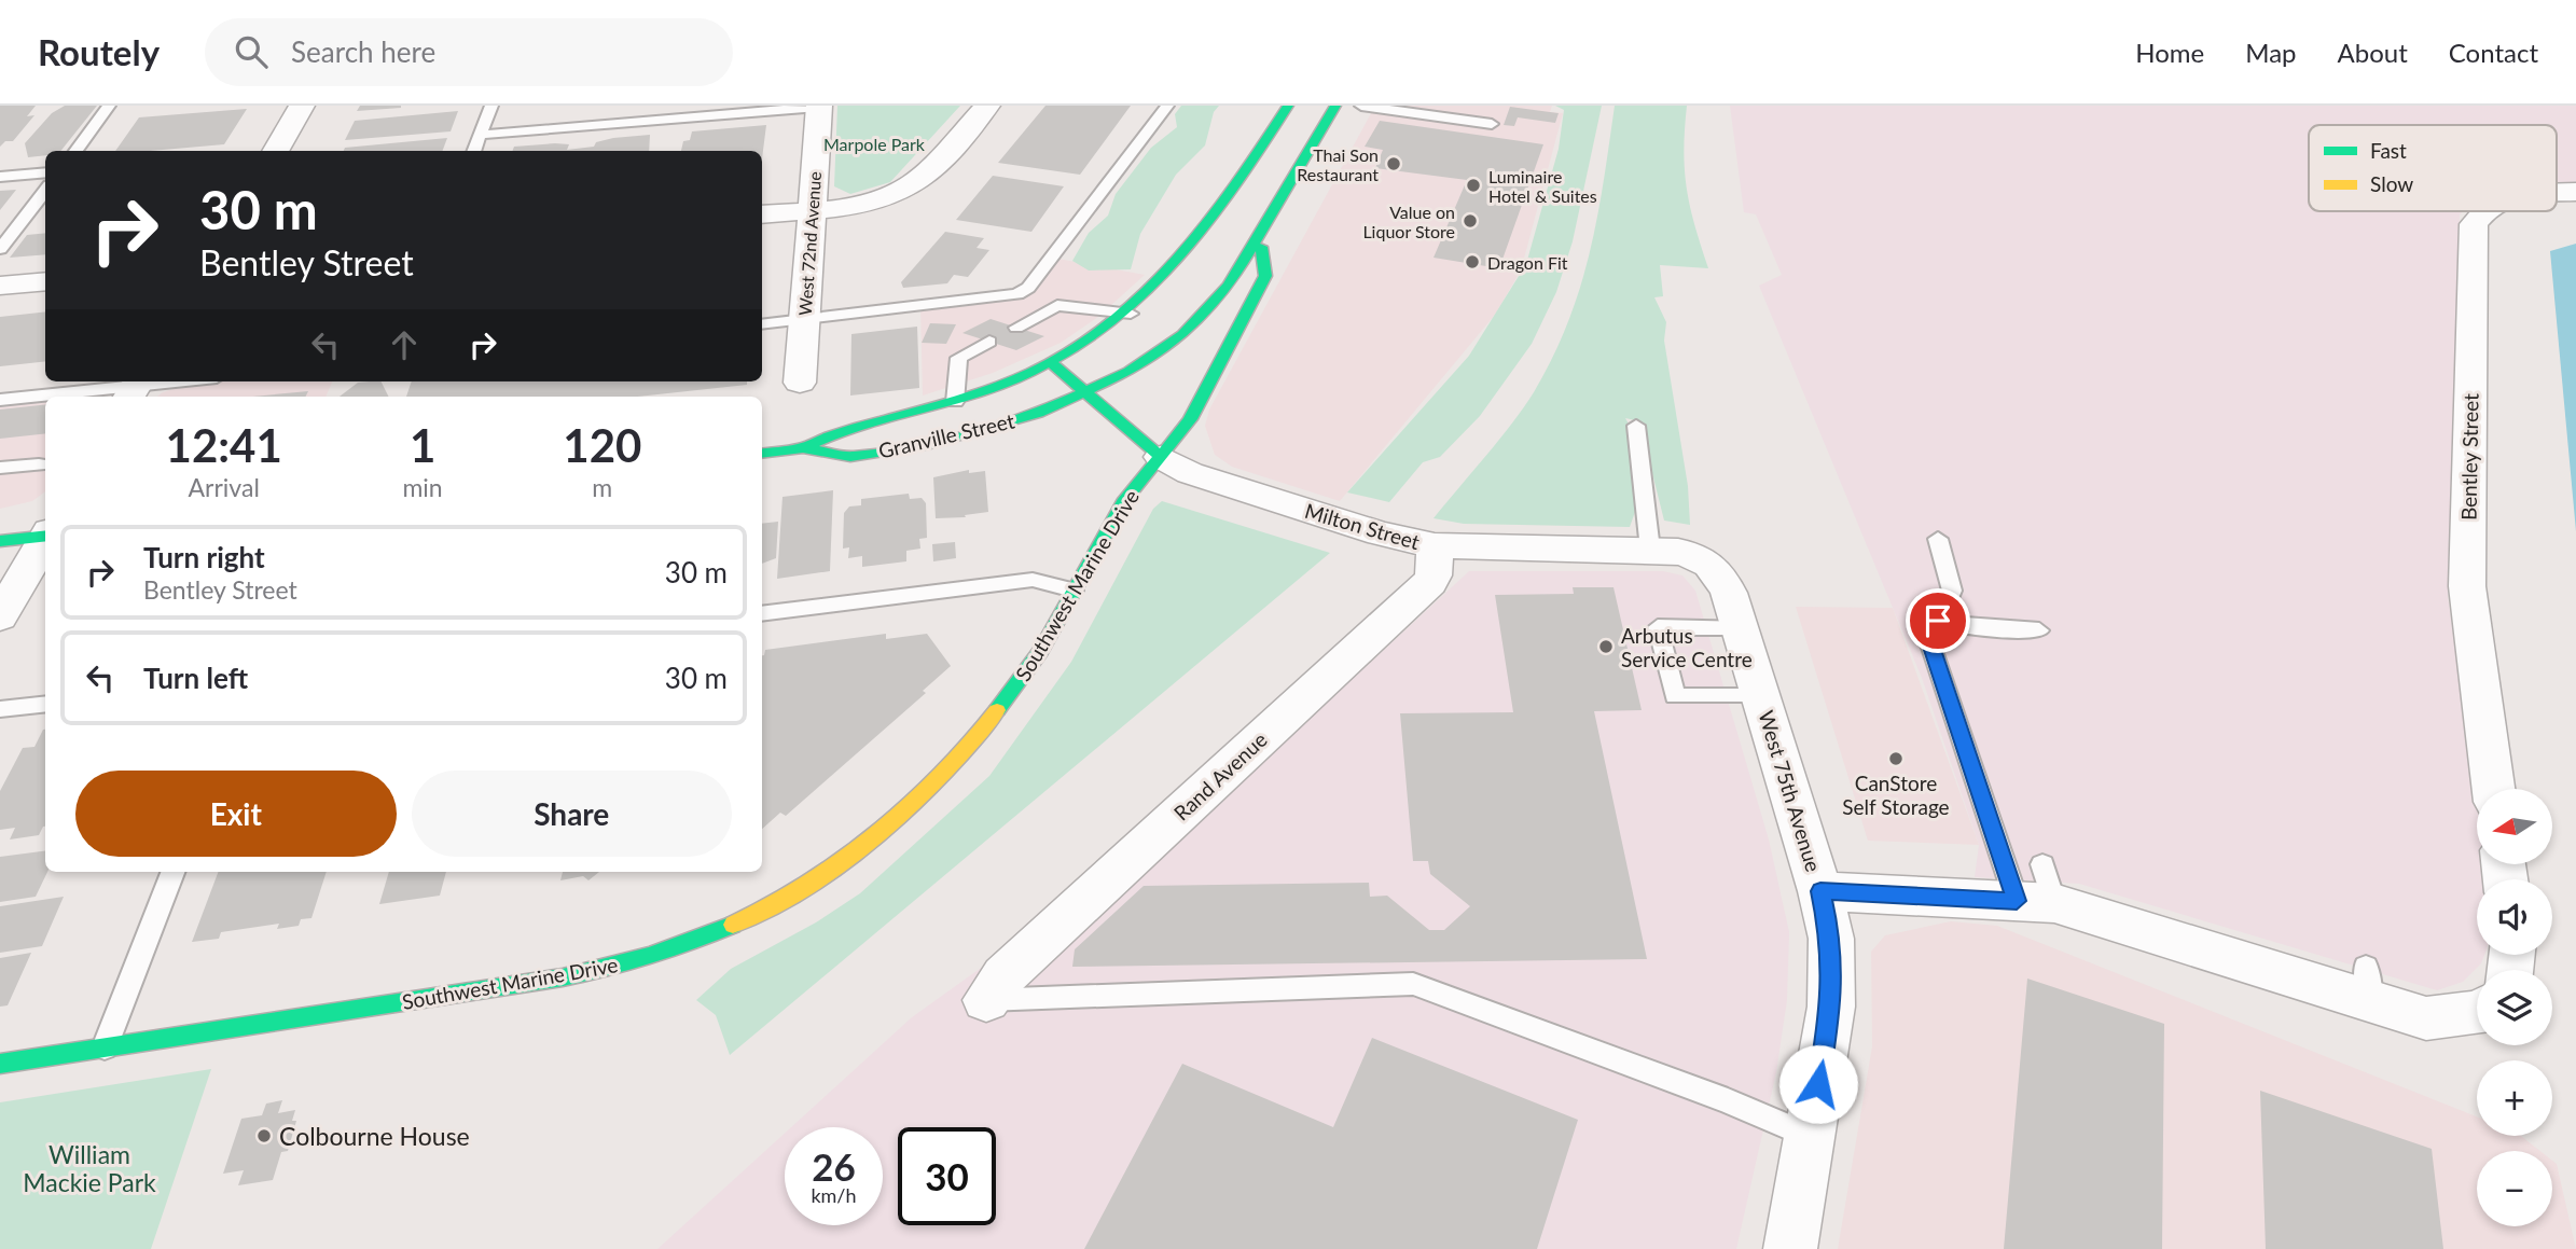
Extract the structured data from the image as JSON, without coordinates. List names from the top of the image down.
{
  "streets": {
    "main road": ["Granville Street", "Milton Street", "Southwest Marine Drive"],
    "street": [
      "West 72nd Avenue",
      "Bentley Street",
      "Rand Avenue",
      "West 75th Avenue"
    ]
  },
  "crossings": [
    ["Granville Street", "Milton Street"],
    ["Milton Street", "Southwest Marine Drive"],
    ["Milton Street", "Rand Avenue"],
    ["Milton Street", "West 75th Avenue"]
  ],
  "parks": ["Marpole Park", "William Mackie Park"],
  "places": [
    "Thai Son Restaurant",
    "Luminaire Hotel & Suites",
    "Value on Liquor Store",
    "Dragon Fit",
    "Arbutus Service Centre",
    "CanStore Self Storage",
    "Colbourne House"
  ],
  "legend": ["Fast", "Slow"],
  "north": "left",
  "page": {
    "header": "Routely",
    "search": "Search here",
    "nav": [
      "Home",
      "Map",
      "About",
      "Contact"
    ],
    "turn": ["30 m", "Bentley Street"],
    "eta": [
      "12:41",
      "Arrival",
      "1",
      "min",
      "120",
      "m"
    ],
    "list": [
      {
        "name": "Turn right",
        "note": "Bentley Street",
        "value": "30 m"
      },
      {
        "name": "Turn left",
        "value": "30 m"
      }
    ],
    "buttons": ["Exit", "Share"],
    "map_buttons": ["+", "−"],
    "speed": "26 km/h",
    "limit": "30"
  }
}
